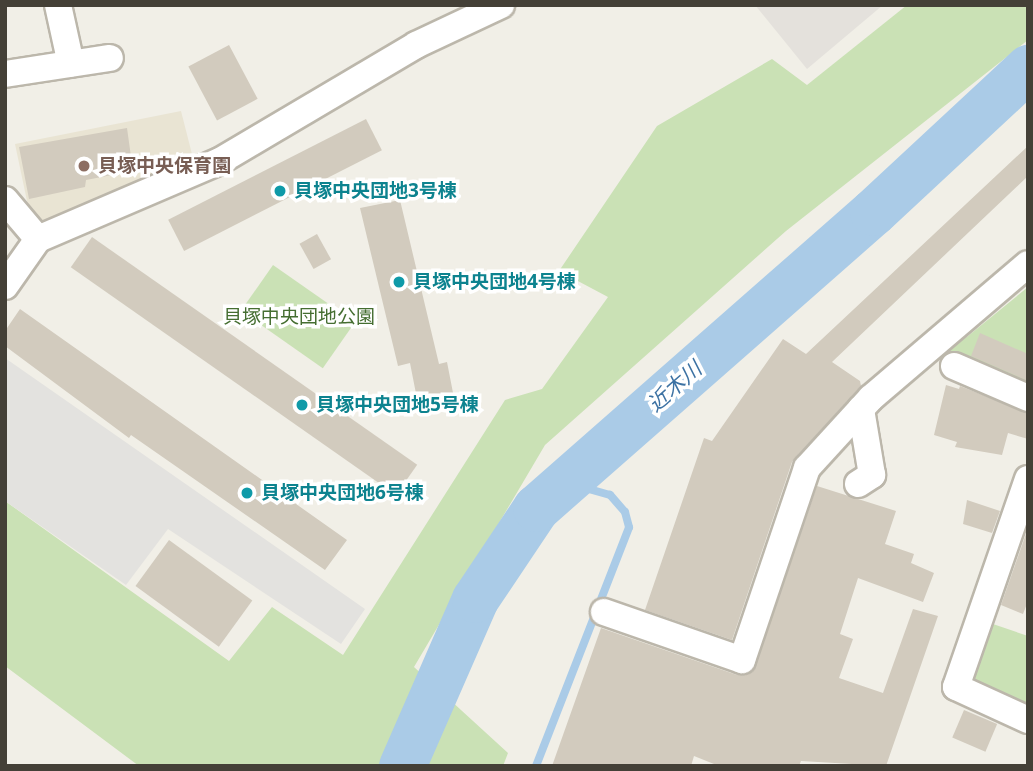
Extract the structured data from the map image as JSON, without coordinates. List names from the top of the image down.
{
  "water": ["近木川"],
  "parks": ["貝塚中央団地公園"],
  "places": [
    "貝塚中央保育園",
    "貝塚中央団地3号棟",
    "貝塚中央団地4号棟",
    "貝塚中央団地5号棟",
    "貝塚中央団地6号棟"
  ]
}
